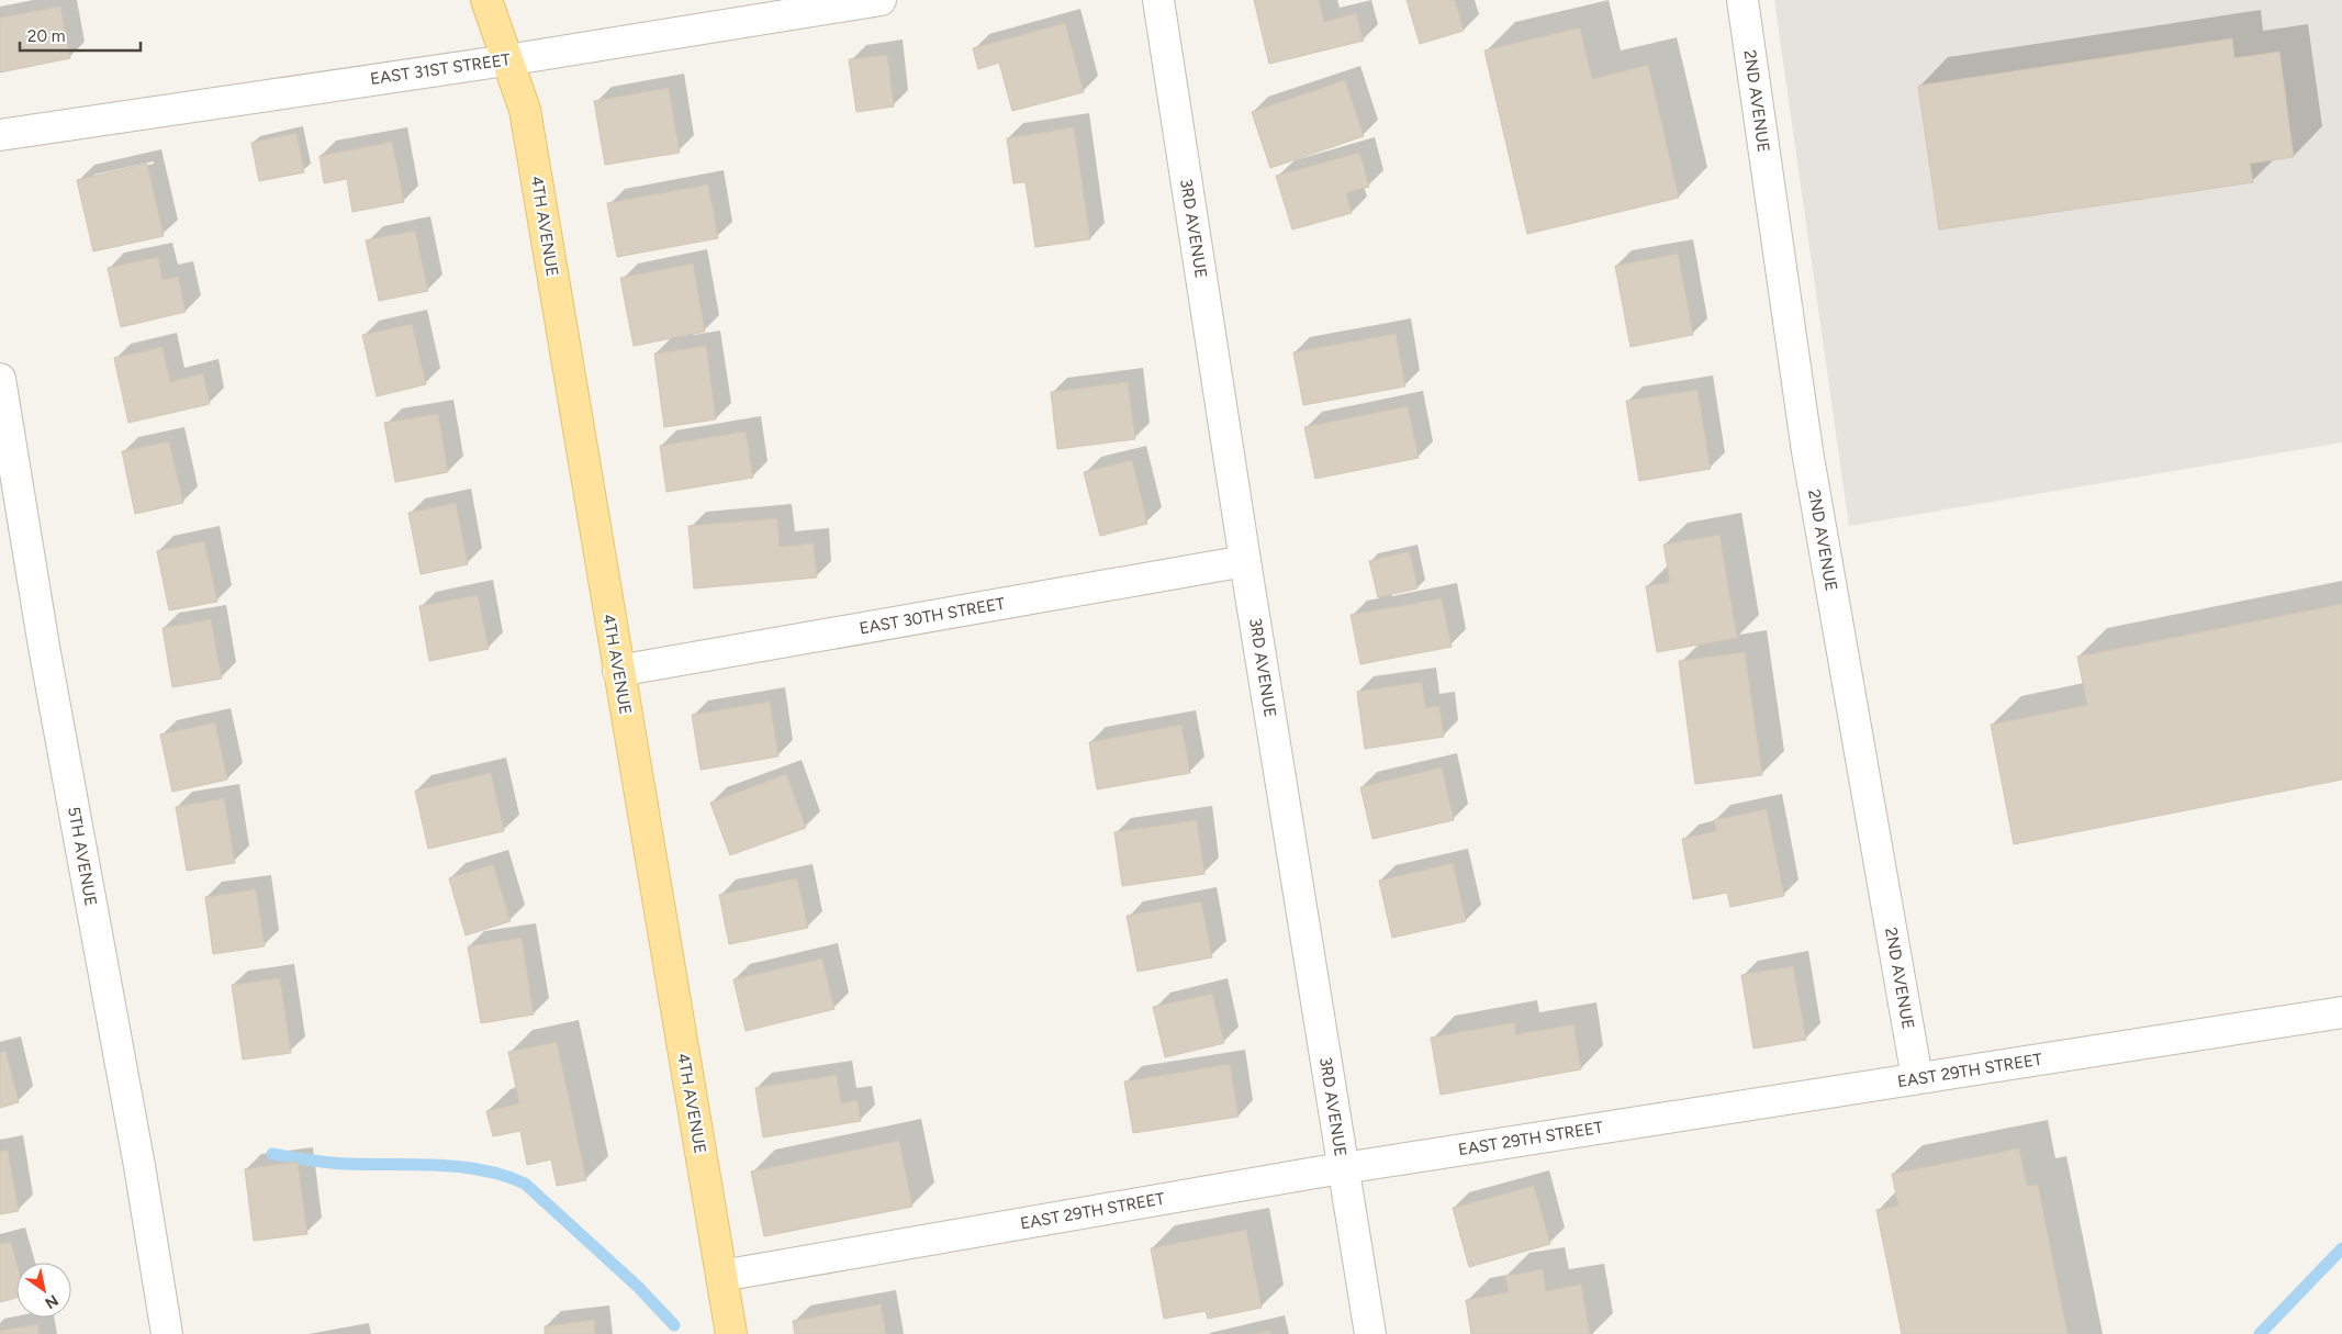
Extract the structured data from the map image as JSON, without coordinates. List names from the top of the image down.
{
  "streets": {
    "main road": ["4TH AVENUE"],
    "street": [
      "EAST 31ST STREET",
      "2ND AVENUE",
      "3RD AVENUE",
      "EAST 30TH STREET",
      "5TH AVENUE",
      "EAST 29TH STREET"
    ]
  },
  "crossings": [
    ["EAST 31ST STREET", "4TH AVENUE"],
    ["2ND AVENUE", "EAST 29TH STREET"],
    ["4TH AVENUE", "EAST 30TH STREET"],
    ["4TH AVENUE", "EAST 29TH STREET"],
    ["3RD AVENUE", "EAST 30TH STREET"],
    ["3RD AVENUE", "EAST 29TH STREET"]
  ],
  "scale_bar": "20 m",
  "north": "bottom right"
}
